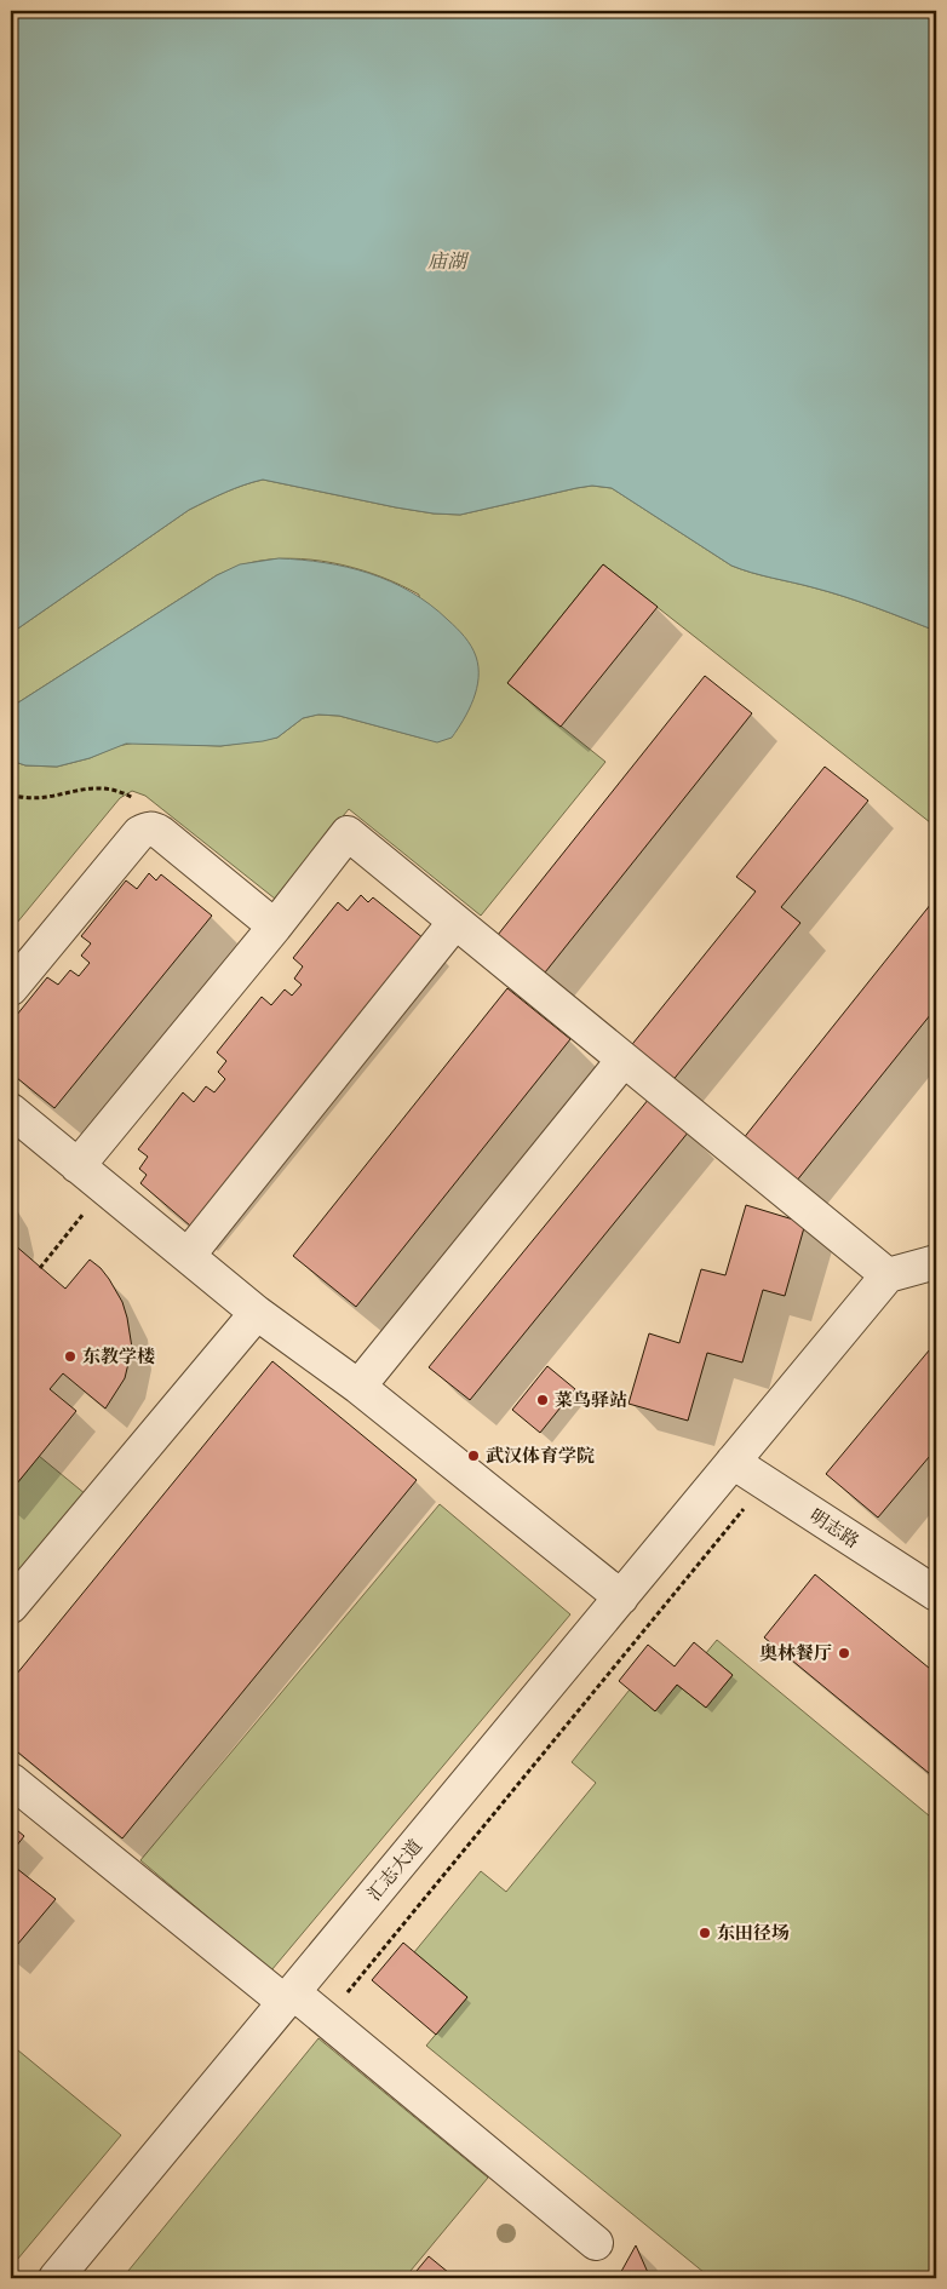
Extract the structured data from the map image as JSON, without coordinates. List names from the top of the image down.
{
  "streets": {
    "street": ["明志路", "汇志大道"]
  },
  "crossings": [
    ["明志路", "汇志大道"]
  ],
  "water": ["庙湖"],
  "places": [
    "东教学楼",
    "菜鸟驿站",
    "武汉体育学院",
    "奥林餐厅",
    "东田径场"
  ]
}
